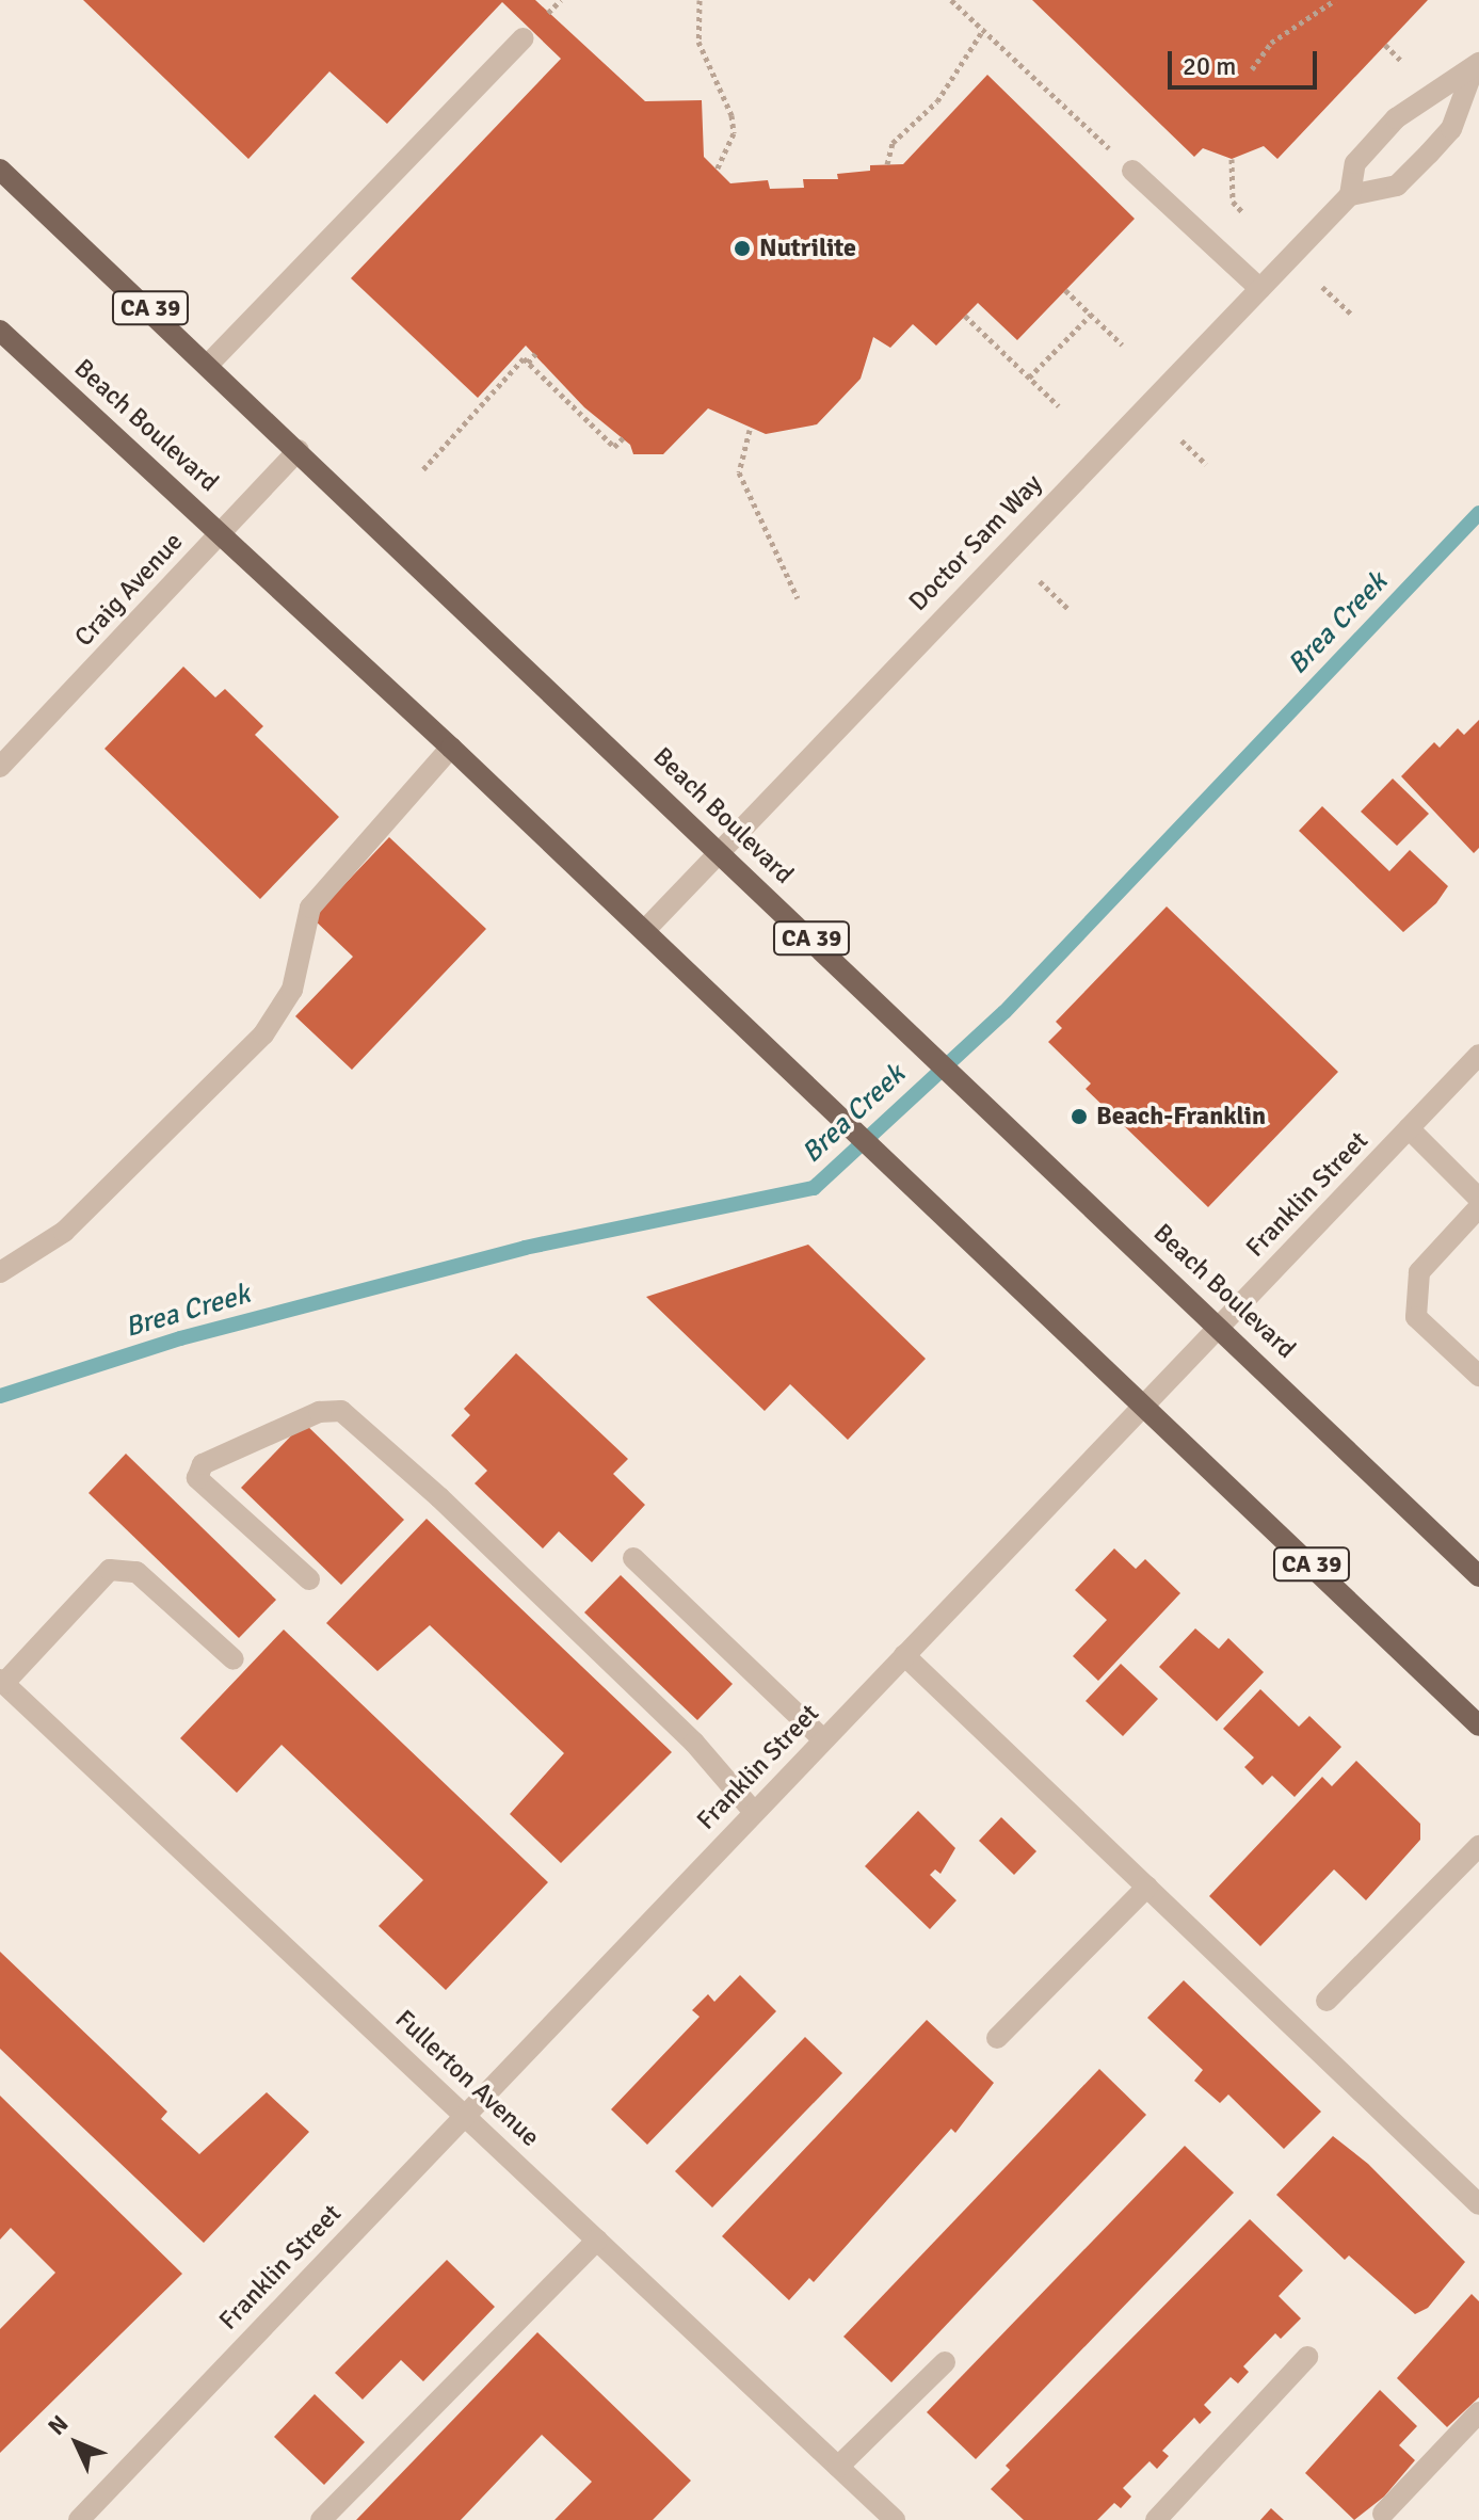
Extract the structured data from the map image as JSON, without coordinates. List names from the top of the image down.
{
  "streets": {
    "main road": ["CA 39", "Beach Boulevard"],
    "street": [
      "Doctor Sam Way",
      "Craig Avenue",
      "Franklin Street",
      "Fullerton Avenue"
    ]
  },
  "crossings": [
    ["Beach Boulevard", "Doctor Sam Way"],
    ["Beach Boulevard", "Craig Avenue"],
    ["Beach Boulevard", "Franklin Street"],
    ["Franklin Street", "Fullerton Avenue"]
  ],
  "water": ["Brea Creek"],
  "places": ["Nutrilite", "Beach-Franklin"],
  "scale_bar": "20 m",
  "north": "top left"
}
